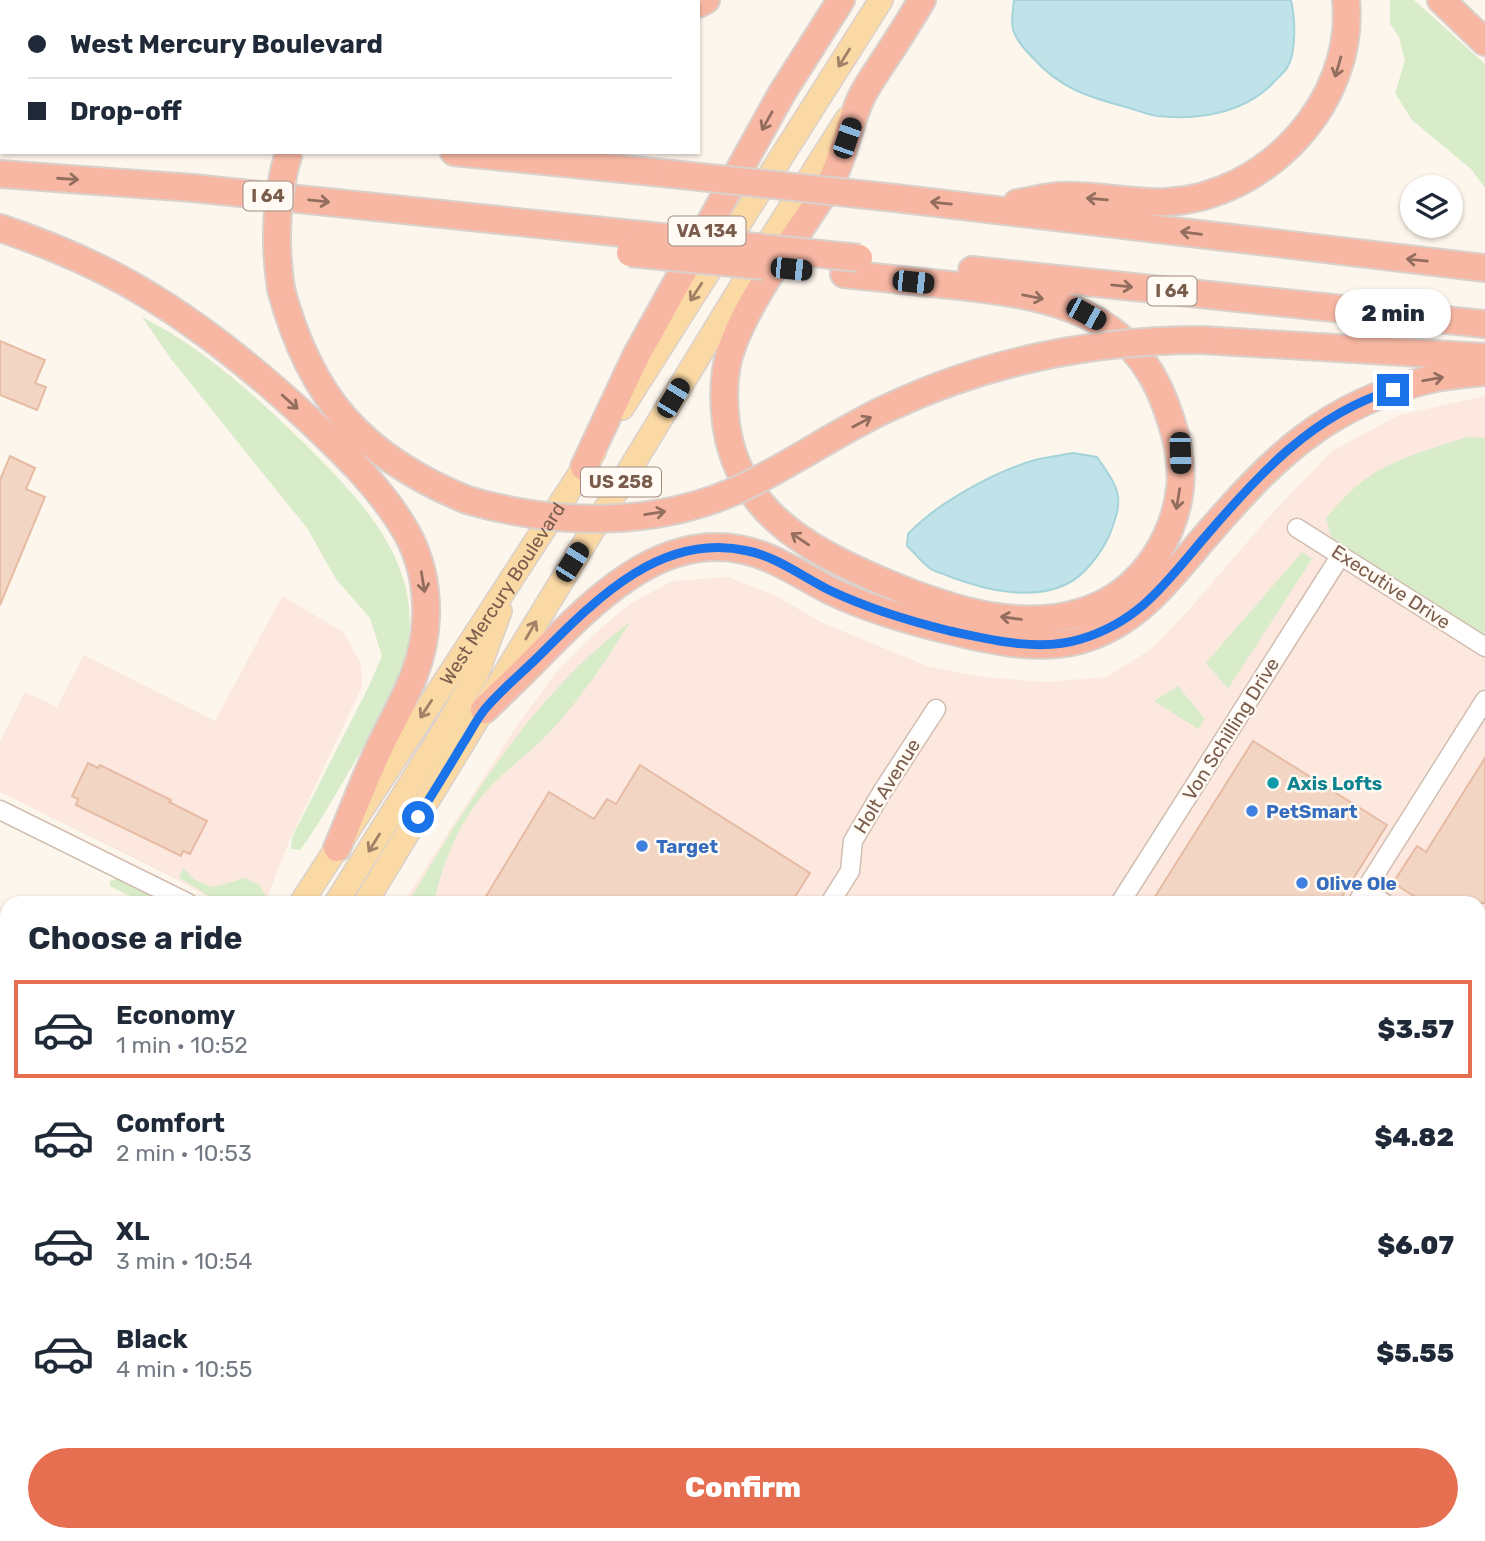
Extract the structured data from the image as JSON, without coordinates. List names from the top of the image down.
{
  "streets": {
    "highway": ["I 64", "VA 134", "US 258"],
    "main road": ["West Mercury Boulevard"],
    "street": ["Executive Drive", "Von Schilling Drive", "Holt Avenue"]
  },
  "crossings": [
    ["VA 134", "West Mercury Boulevard"],
    ["Executive Drive", "Von Schilling Drive"]
  ],
  "places": [
    "Axis Lofts",
    "PetSmart",
    "Target",
    "Olive Ole"
  ],
  "page": {
    "banner": ["West Mercury Boulevard", "Drop-off"],
    "bubble": "2 min",
    "heading": "Choose a ride",
    "list": [
      {
        "name": "Economy",
        "note": "1 min · 10:52",
        "value": "$3.57"
      },
      {
        "name": "Comfort",
        "note": "2 min · 10:53",
        "value": "$4.82"
      },
      {
        "name": "XL",
        "note": "3 min · 10:54",
        "value": "$6.07"
      },
      {
        "name": "Black",
        "note": "4 min · 10:55",
        "value": "$5.55"
      }
    ],
    "buttons": "Confirm"
  }
}
